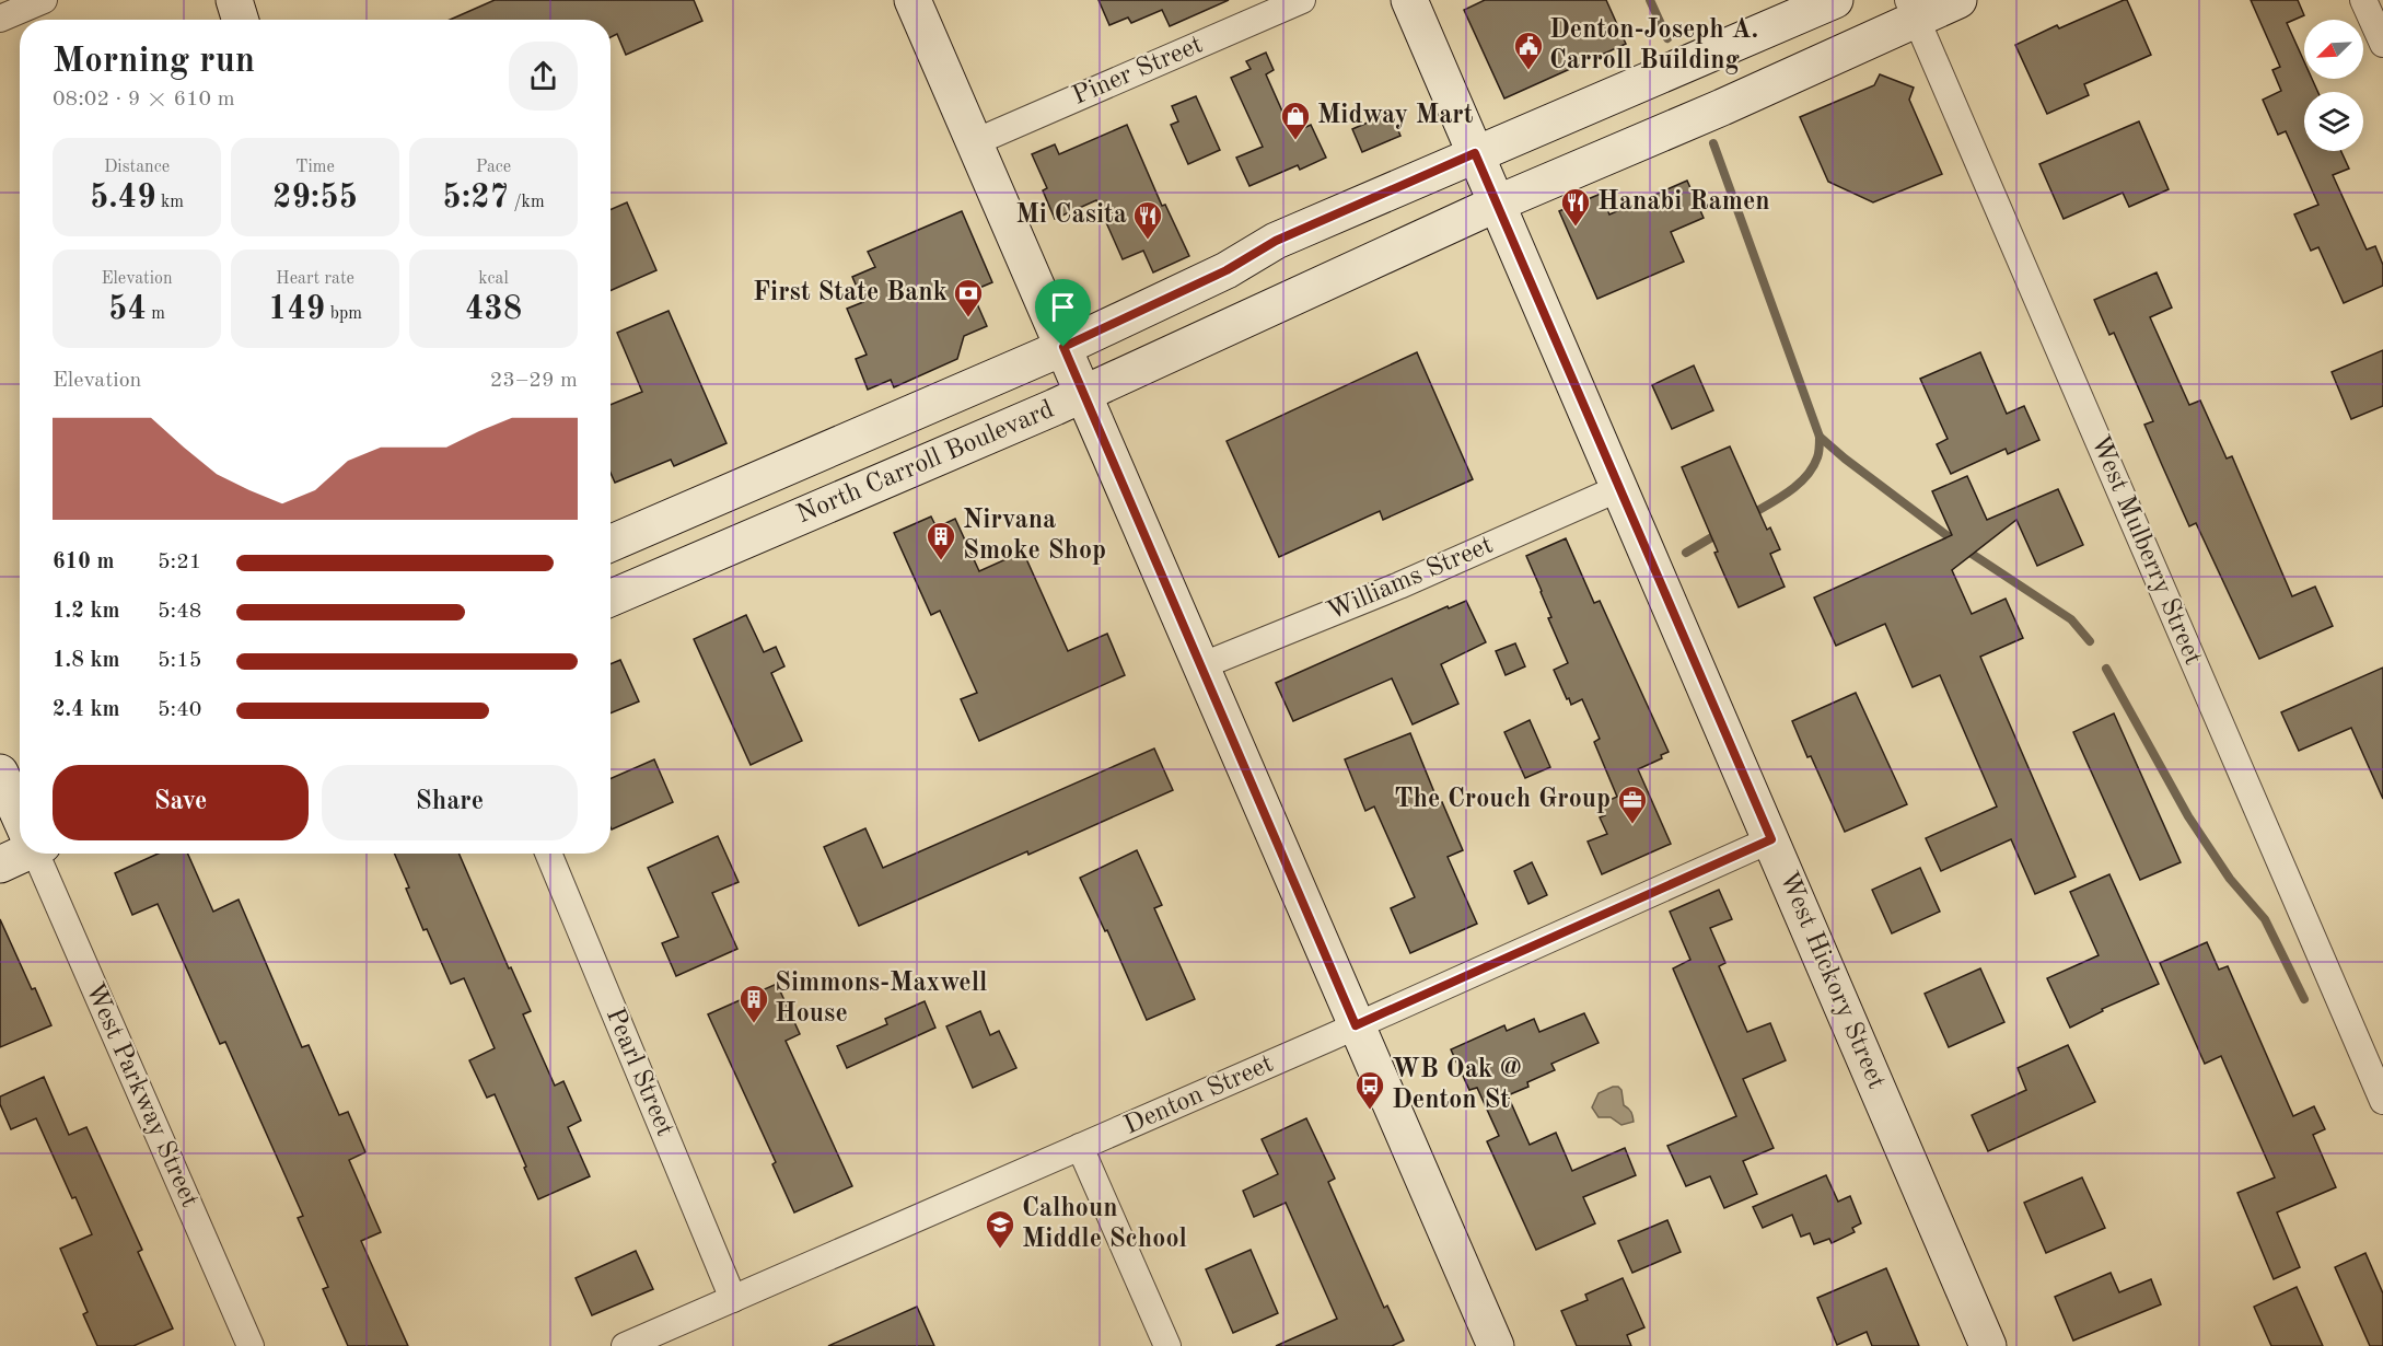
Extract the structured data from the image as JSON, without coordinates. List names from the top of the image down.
{
  "streets": {
    "main road": ["North Carroll Boulevard", "West Hickory Street"],
    "street": [
      "Piner Street",
      "West Mulberry Street",
      "Williams Street",
      "Pearl Street",
      "West Parkway Street",
      "Denton Street"
    ]
  },
  "crossings": [
    ["North Carroll Boulevard", "West Mulberry Street"],
    ["North Carroll Boulevard", "West Hickory Street"],
    ["Williams Street", "West Hickory Street"],
    ["West Hickory Street", "Denton Street"],
    ["Pearl Street", "Denton Street"]
  ],
  "places": {
    "public building": ["Denton-Joseph A. Carroll Building"],
    "shop": ["Midway Mart"],
    "restaurant": ["Hanabi Ramen", "Mi Casita"],
    "bank": ["First State Bank"],
    "building": ["Nirvana Smoke Shop", "Simmons-Maxwell House"],
    "office": ["The Crouch Group"],
    "bus stop": ["WB Oak @ Denton St"],
    "school or university": ["Calhoun Middle School"]
  },
  "north": "bottom left",
  "page": {
    "heading": ["Morning run", "08:02 · 9 × 610 m"],
    "stats": [
      ["Distance", "5.49 km"],
      ["Time", "29:55"],
      ["Pace", "5:27 /km"],
      ["Elevation", "54 m"],
      ["Heart rate", "149 bpm"],
      ["kcal", "438"]
    ],
    "chart": ["Elevation", "23–29 m"],
    "list": [
      {
        "name": "610 m",
        "note": "5:21"
      },
      {
        "name": "1.2 km",
        "note": "5:48"
      },
      {
        "name": "1.8 km",
        "note": "5:15"
      },
      {
        "name": "2.4 km",
        "note": "5:40"
      }
    ],
    "buttons": ["Save", "Share"]
  }
}
